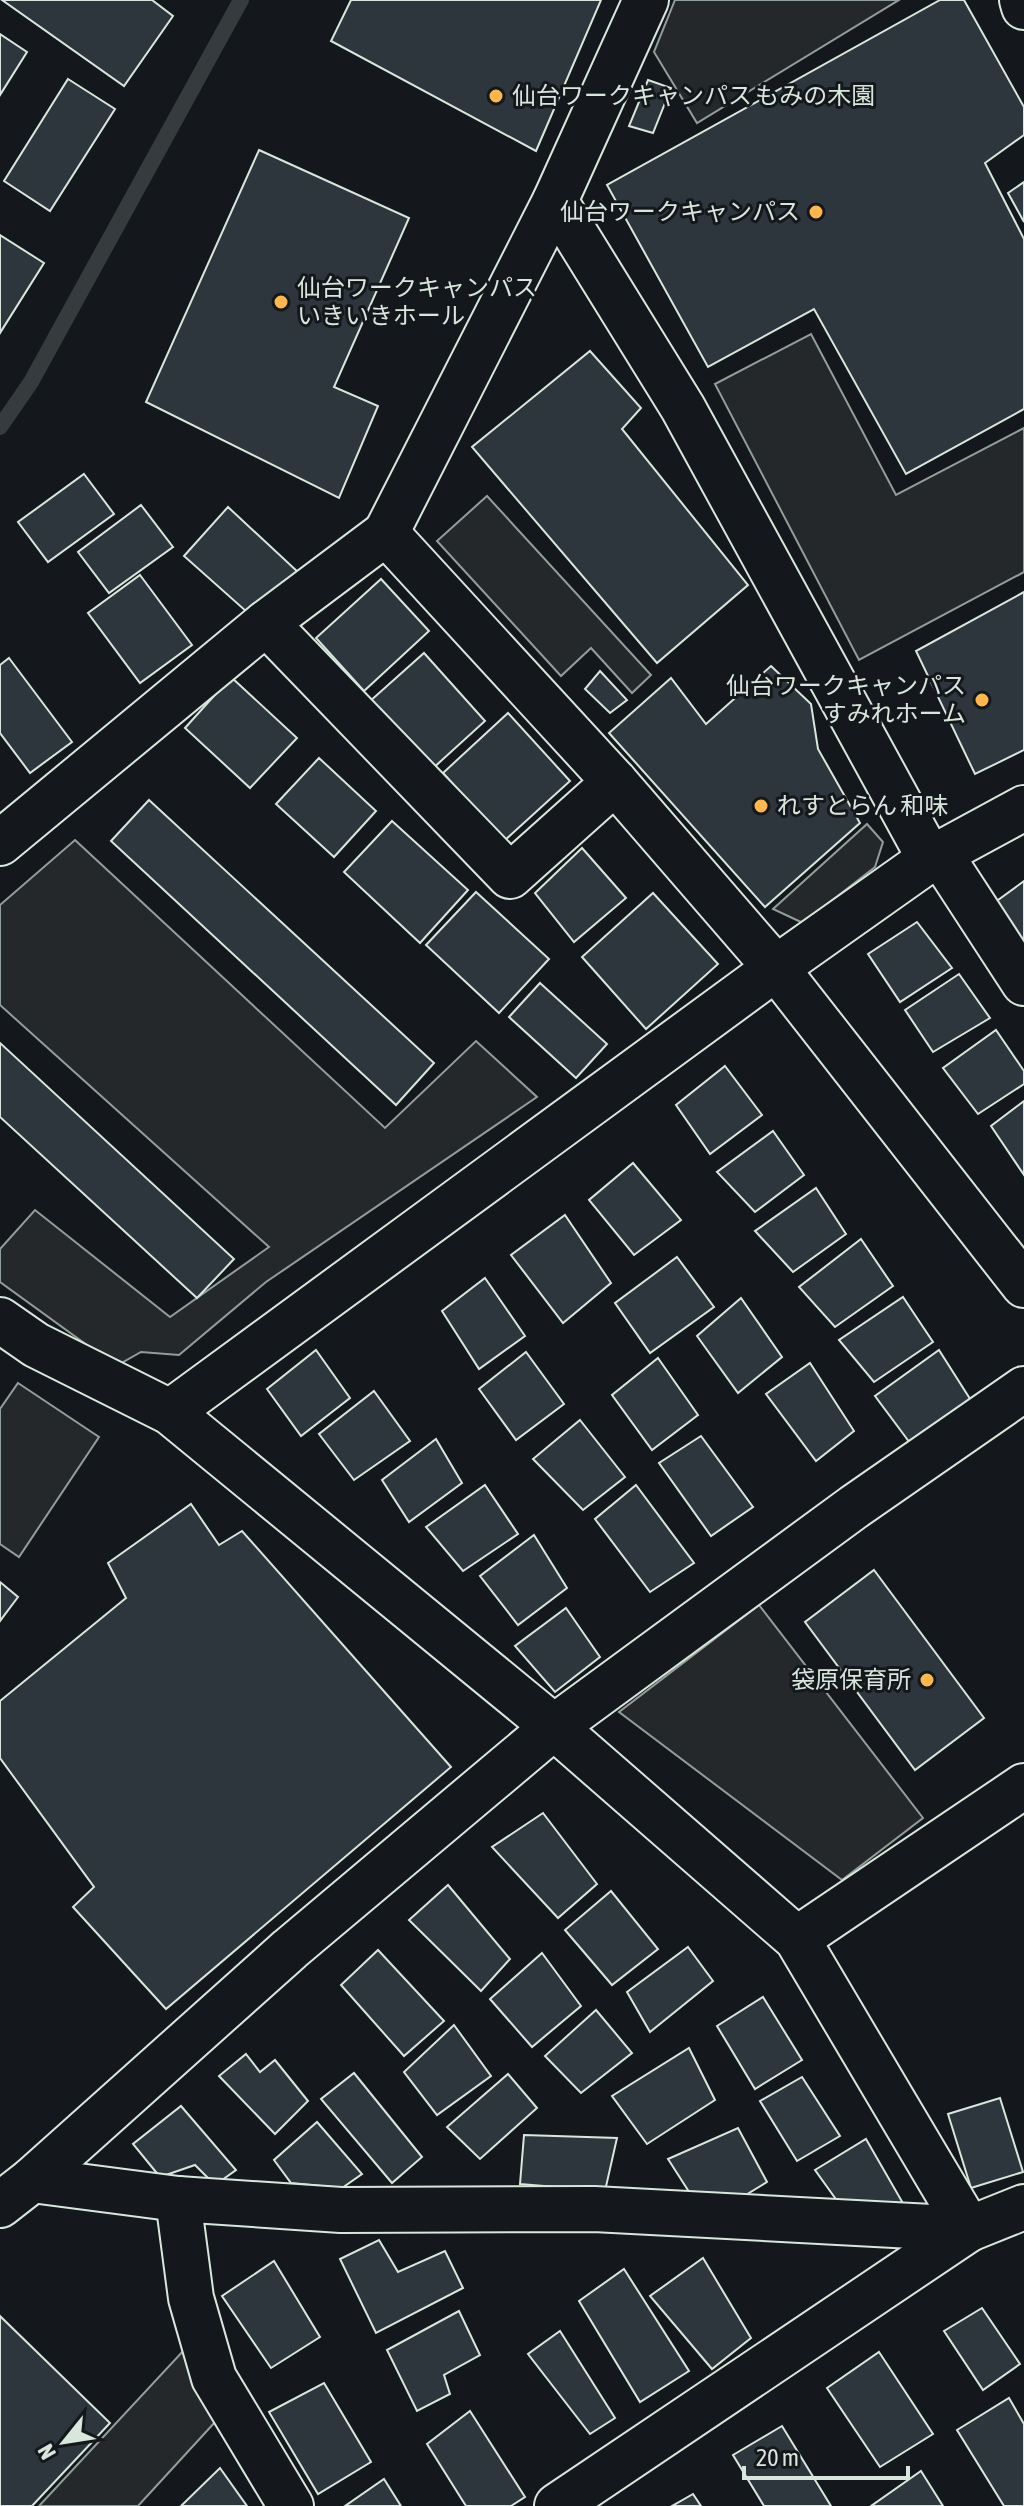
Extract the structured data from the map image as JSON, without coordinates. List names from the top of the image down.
{
  "places": [
    "仙台ワークキャンパス もみの木園",
    "仙台ワークキャンパス",
    "仙台ワークキャンパス いきいきホール",
    "仙台ワークキャンパス すみれホーム",
    "れすとらん 和味",
    "袋原保育所"
  ],
  "scale_bar": "20 m",
  "north": "bottom left"
}
